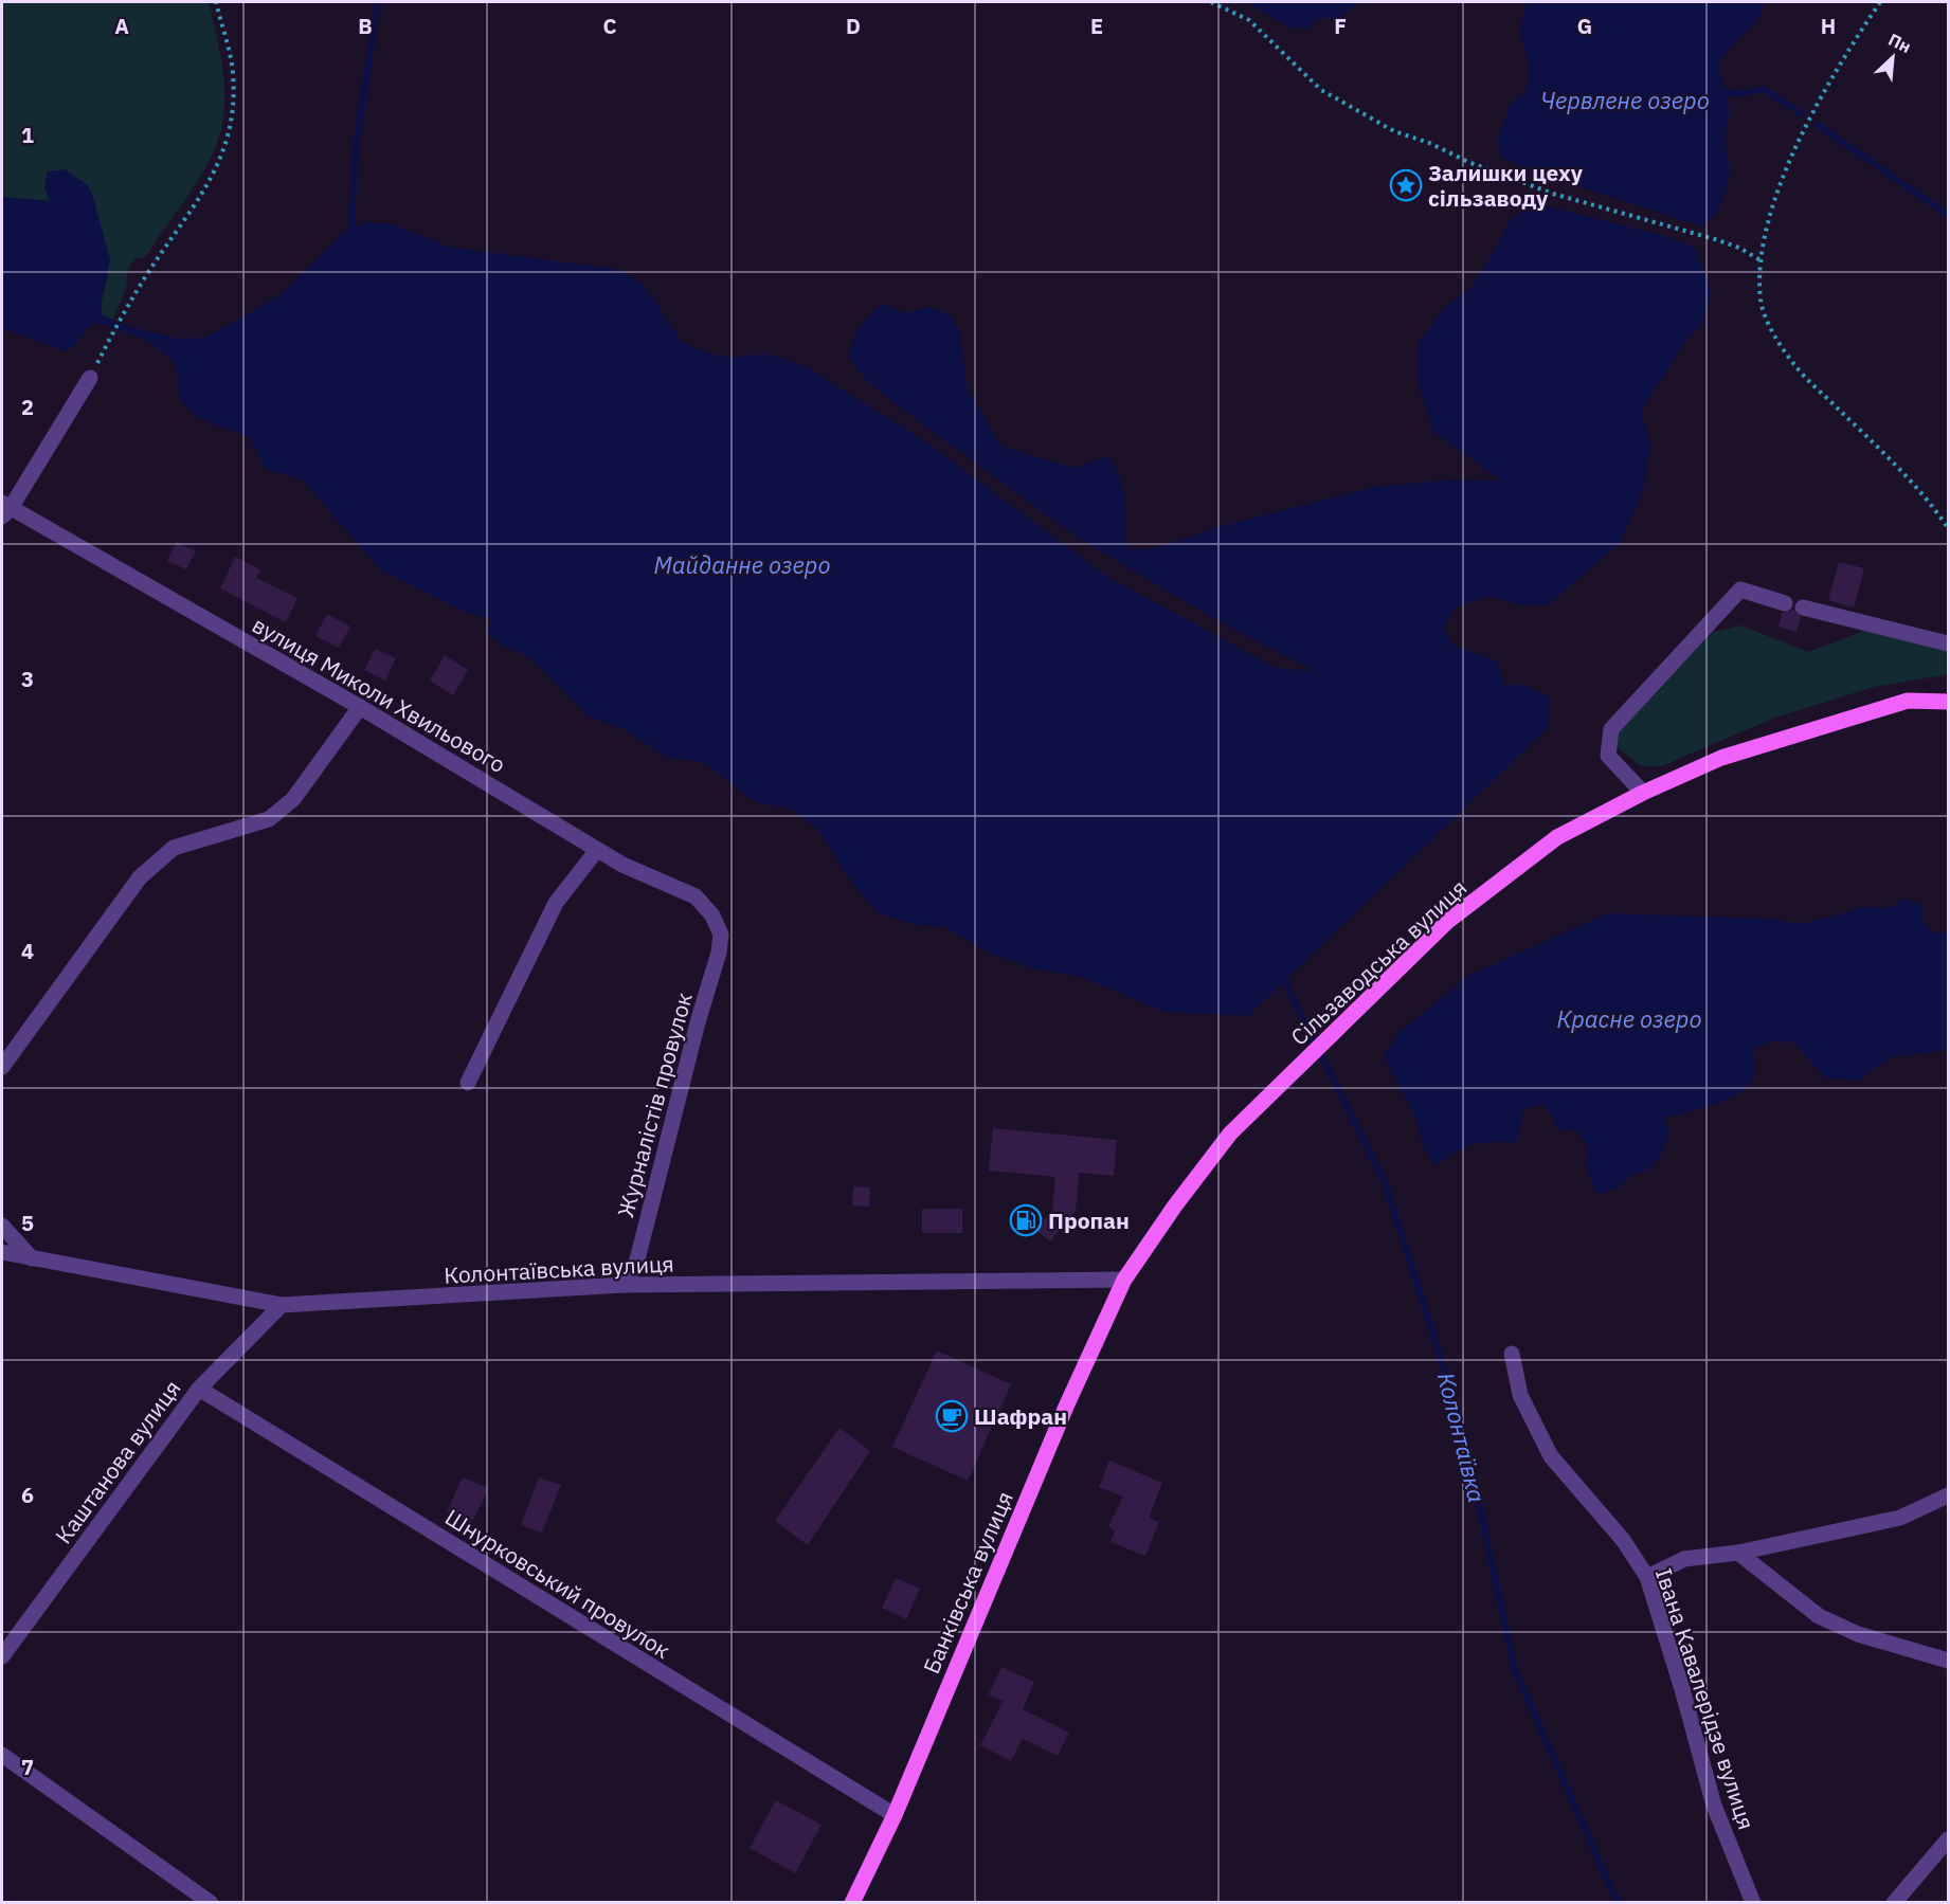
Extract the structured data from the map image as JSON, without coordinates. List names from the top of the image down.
{
  "streets": {
    "main road": ["Сільзаводська вулиця", "Банківська вулиця"],
    "street": [
      "вулиця Миколи Хвильового",
      "Журналістів провулок",
      "Колонтаївська вулиця",
      "Каштанова вулиця",
      "Шнурковський провулок",
      "Івана Кавалерідзе вулиця"
    ]
  },
  "crossings": [
    ["вулиця Миколи Хвильового", "Журналістів провулок"],
    ["Сільзаводська вулиця", "Колонтаївська вулиця"],
    ["Сільзаводська вулиця", "Банківська вулиця"],
    ["Журналістів провулок", "Колонтаївська вулиця"],
    ["Колонтаївська вулиця", "Каштанова вулиця"],
    ["Колонтаївська вулиця", "Банківська вулиця"],
    ["Каштанова вулиця", "Шнурковський провулок"],
    ["Банківська вулиця", "Шнурковський провулок"]
  ],
  "water": [
    "Червлене озеро",
    "Майданне озеро",
    "Красне озеро",
    "Колонтаївка"
  ],
  "places": {
    "place": ["Залишки цеху сільзаводу"],
    "fuel station": ["Пропан"],
    "cafe": ["Шафран"]
  },
  "north": "top right",
  "grid": {
    "columns": [
      "A",
      "B",
      "C",
      "D",
      "E",
      "F",
      "G",
      "H"
    ],
    "rows": [
      "1",
      "2",
      "3",
      "4",
      "5",
      "6",
      "7"
    ]
  }
}
